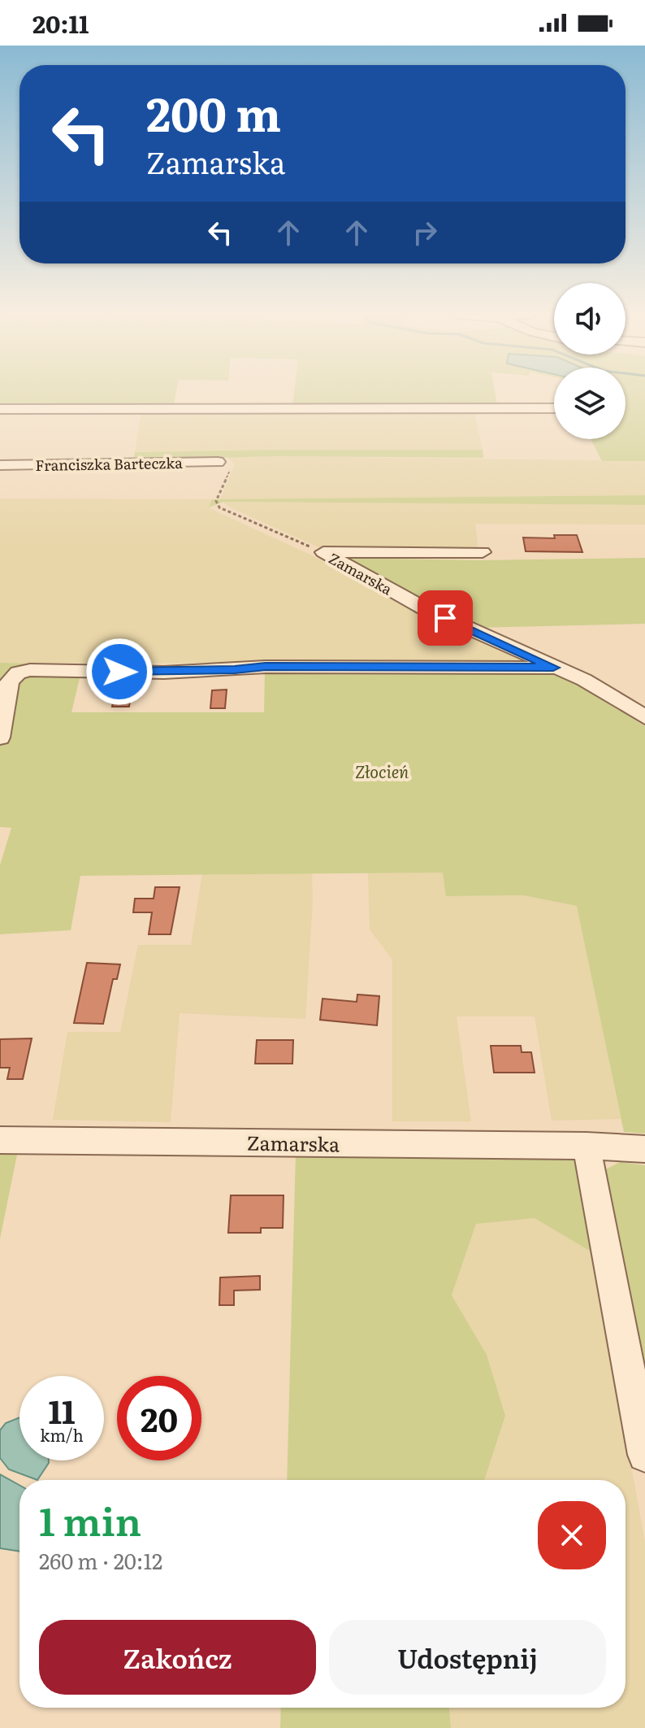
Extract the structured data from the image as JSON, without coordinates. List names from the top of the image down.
{
  "streets": {
    "street": ["Franciszka Barteczka", "Zamarska"]
  },
  "parks": ["Złocień"],
  "page": {
    "status": "20:11",
    "turn": ["200 m", "Zamarska"],
    "speed": "11 km/h",
    "limit": "20",
    "heading": ["1 min", "260 m · 20:12"],
    "buttons": ["Zakończ", "Udostępnij"]
  }
}
